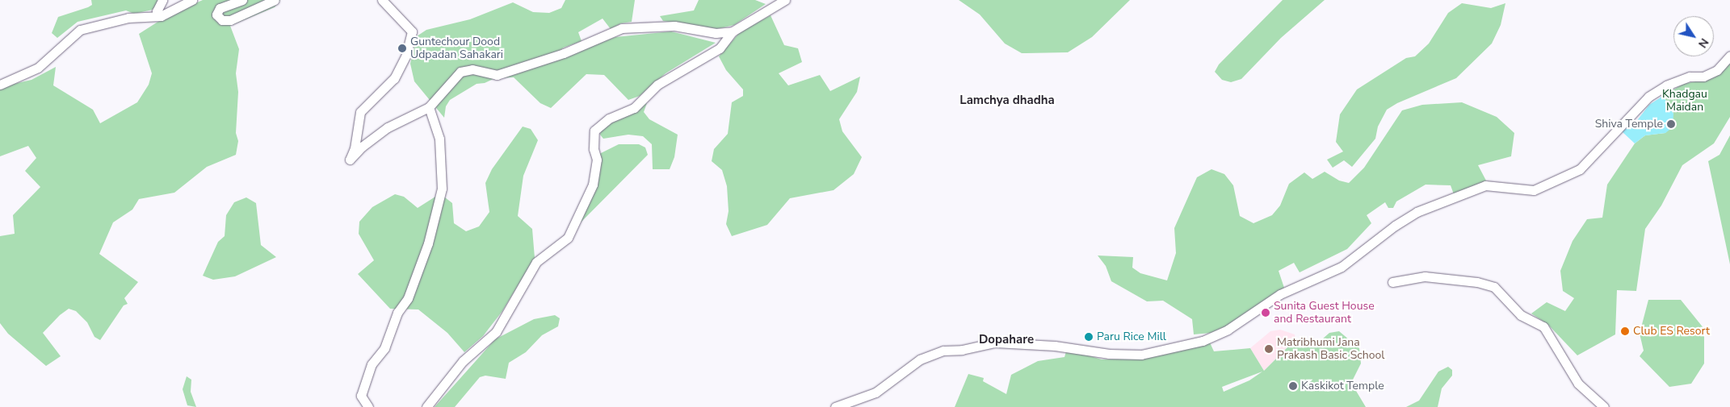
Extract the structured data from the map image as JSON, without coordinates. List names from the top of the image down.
{
  "districts": ["Lamchya dhadha", "Dopahare"],
  "parks": ["Khadgau Maidan"],
  "places": [
    "Guntechour Dood Udpadan Sahakari",
    "Shiva Temple",
    "Sunita Guest House and Restaurant",
    "Club ES Resort",
    "Paru Rice Mill",
    "Matribhumi Jana Prakash Basic School",
    "Kaskikot Temple"
  ],
  "north": "bottom right"
}
